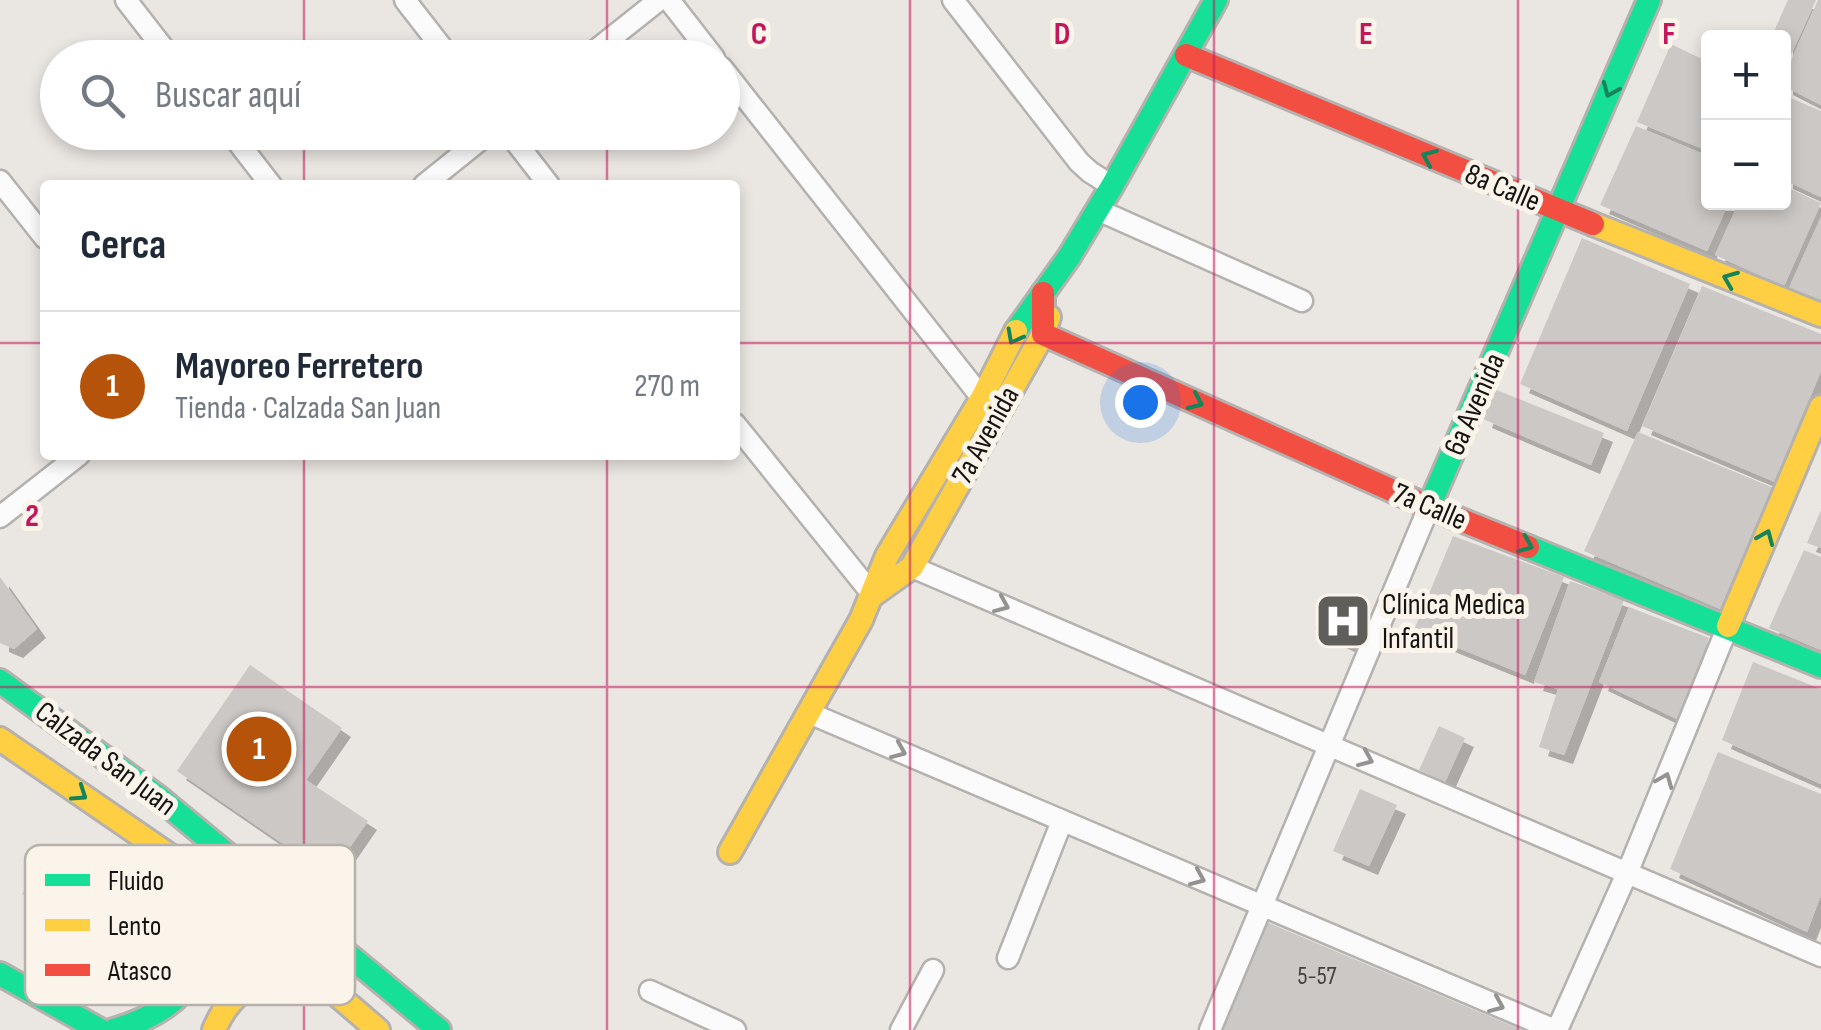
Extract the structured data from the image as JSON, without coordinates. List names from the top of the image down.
{
  "streets": {
    "main road": [
      "8a Calle",
      "6a Avenida",
      "7a Avenida",
      "7a Calle",
      "Calzada San Juan"
    ]
  },
  "crossings": [
    ["8a Calle", "6a Avenida"],
    ["8a Calle", "7a Avenida"],
    ["6a Avenida", "7a Calle"],
    ["7a Avenida", "7a Calle"]
  ],
  "one_way": ["8a Calle", "7a Calle"],
  "places": {
    "hospital": ["Clínica Medica Infantil"]
  },
  "house_numbers": ["5-57"],
  "legend": ["Fluido", "Lento", "Atasco"],
  "page": {
    "map_buttons": ["+", "−"],
    "search": "Buscar aquí",
    "heading": "Cerca",
    "list": [
      {
        "mark": "1",
        "name": "Mayoreo Ferretero",
        "note": "Tienda · Calzada San Juan",
        "value": "270 m"
      }
    ],
    "pins": "1"
  },
  "grid": {
    "columns": [
      "C",
      "D",
      "E",
      "F"
    ],
    "rows": ["2"]
  }
}
